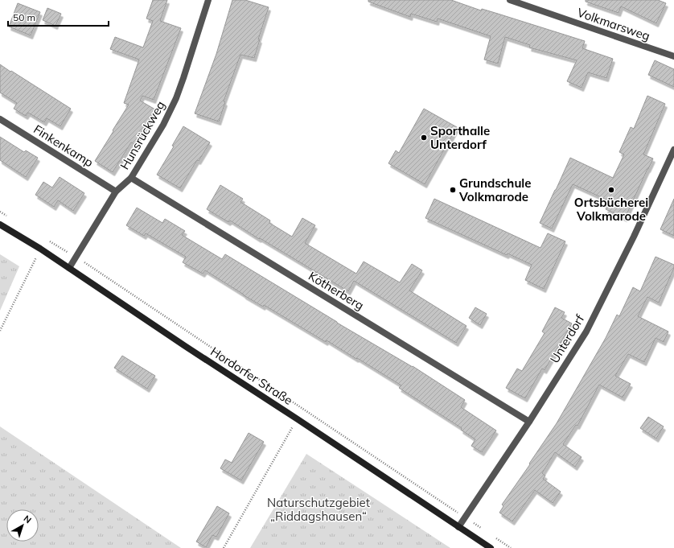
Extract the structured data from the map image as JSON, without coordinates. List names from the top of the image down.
{
  "streets": {
    "main road": ["Hordorfer Straße"],
    "street": [
      "Volkmarsweg",
      "Hunsrückweg",
      "Finkenkamp",
      "Kötherberg",
      "Unterdorf"
    ]
  },
  "crossings": [
    ["Hunsrückweg", "Finkenkamp"],
    ["Hunsrückweg", "Kötherberg"],
    ["Hunsrückweg", "Hordorfer Straße"],
    ["Kötherberg", "Unterdorf"],
    ["Unterdorf", "Hordorfer Straße"]
  ],
  "parks": ["Naturschutzgebiet „Riddagshausen“"],
  "places": ["Sporthalle Unterdorf", "Grundschule Volkmarode", "Ortsbücherei Volkmarode"],
  "scale_bar": "50 m",
  "north": "top right"
}
